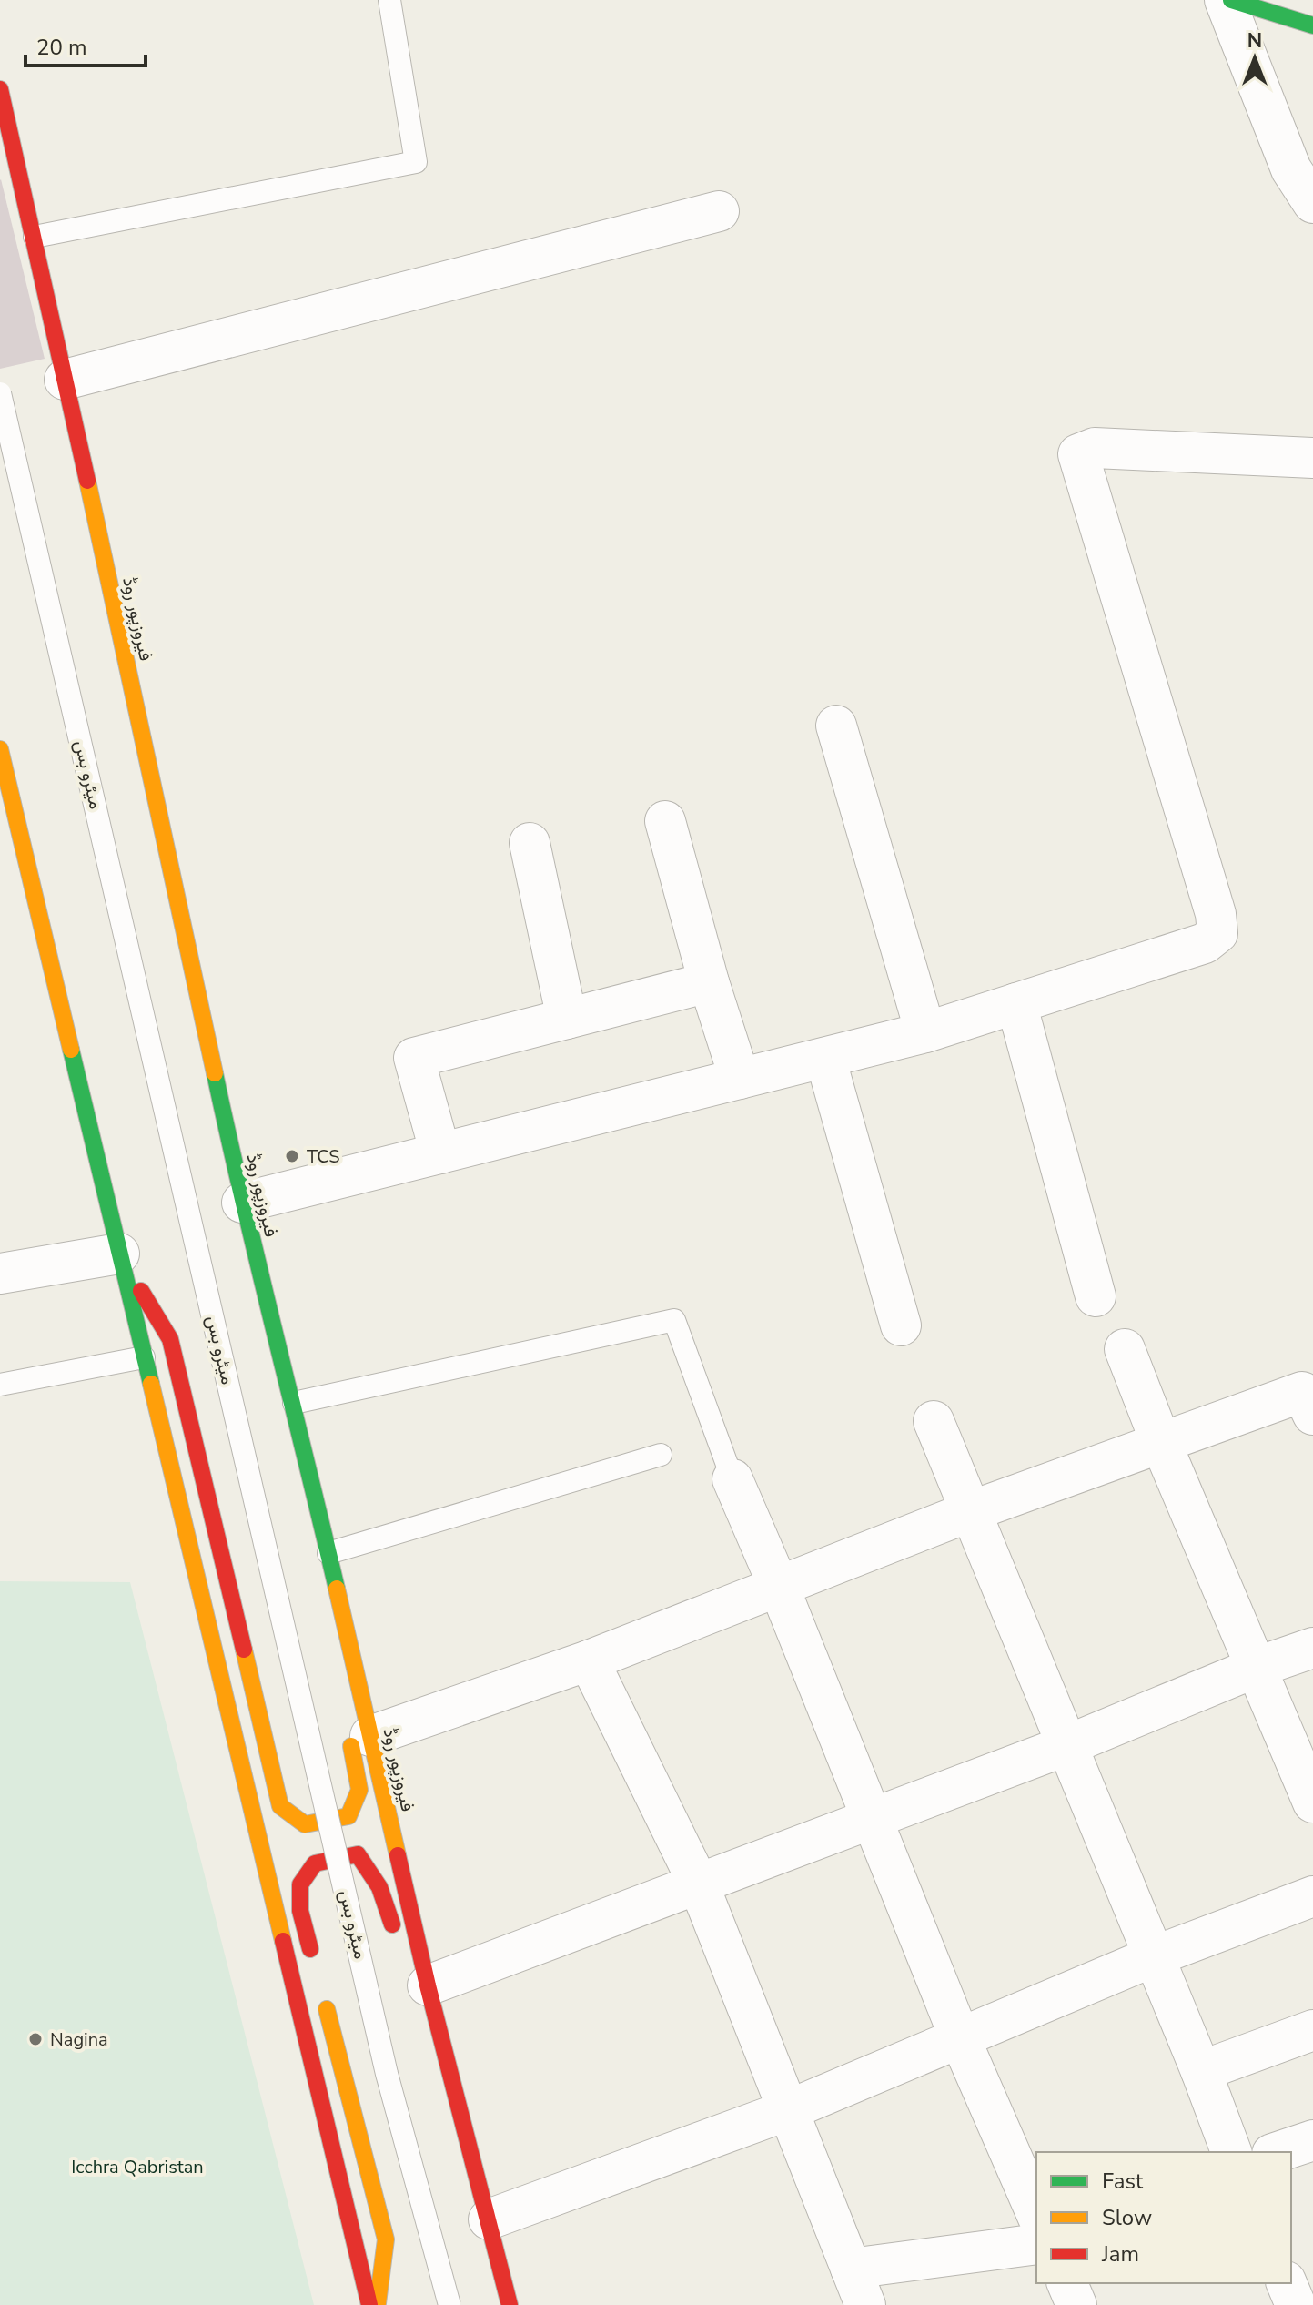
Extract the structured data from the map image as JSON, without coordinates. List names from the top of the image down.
{
  "streets": {
    "main road": ["فیروزپور روڈ"],
    "lane": ["میٹرو بس"]
  },
  "parks": ["Icchra Qabristan"],
  "places": ["TCS", "Nagina"],
  "legend": ["Fast", "Slow", "Jam"],
  "scale_bar": "20 m",
  "north": "top"
}
